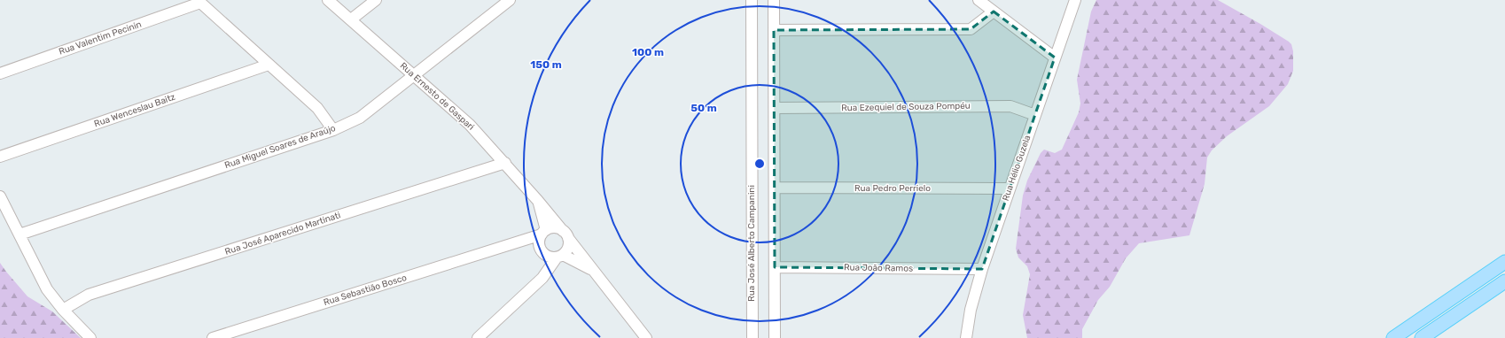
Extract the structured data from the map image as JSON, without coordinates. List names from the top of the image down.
{
  "streets": {
    "street": [
      "Rua Valentim Pecinin",
      "Rua Ernesto de Gaspari",
      "Rua Ezequiel de Souza Pompéu",
      "Rua Wenceslau Baitz",
      "Rua Miguel Soares de Araújo",
      "Rua Hélio Guzela",
      "Rua Pedro Perrielo",
      "Rua José Aparecido Martinati",
      "Rua José Alberto Campanini",
      "Rua João Ramos",
      "Rua Sebastião Bosco"
    ]
  },
  "crossings": [
    ["Rua Ernesto de Gaspari", "Rua Miguel Soares de Araújo"],
    ["Rua Ernesto de Gaspari", "Rua José Aparecido Martinati"],
    ["Rua Ernesto de Gaspari", "Rua Sebastião Bosco"],
    ["Rua Ezequiel de Souza Pompéu", "Rua Hélio Guzela"],
    ["Rua Hélio Guzela", "Rua Pedro Perrielo"],
    ["Rua Hélio Guzela", "Rua João Ramos"]
  ],
  "rings": ["100 m", "150 m", "50 m"]
}
